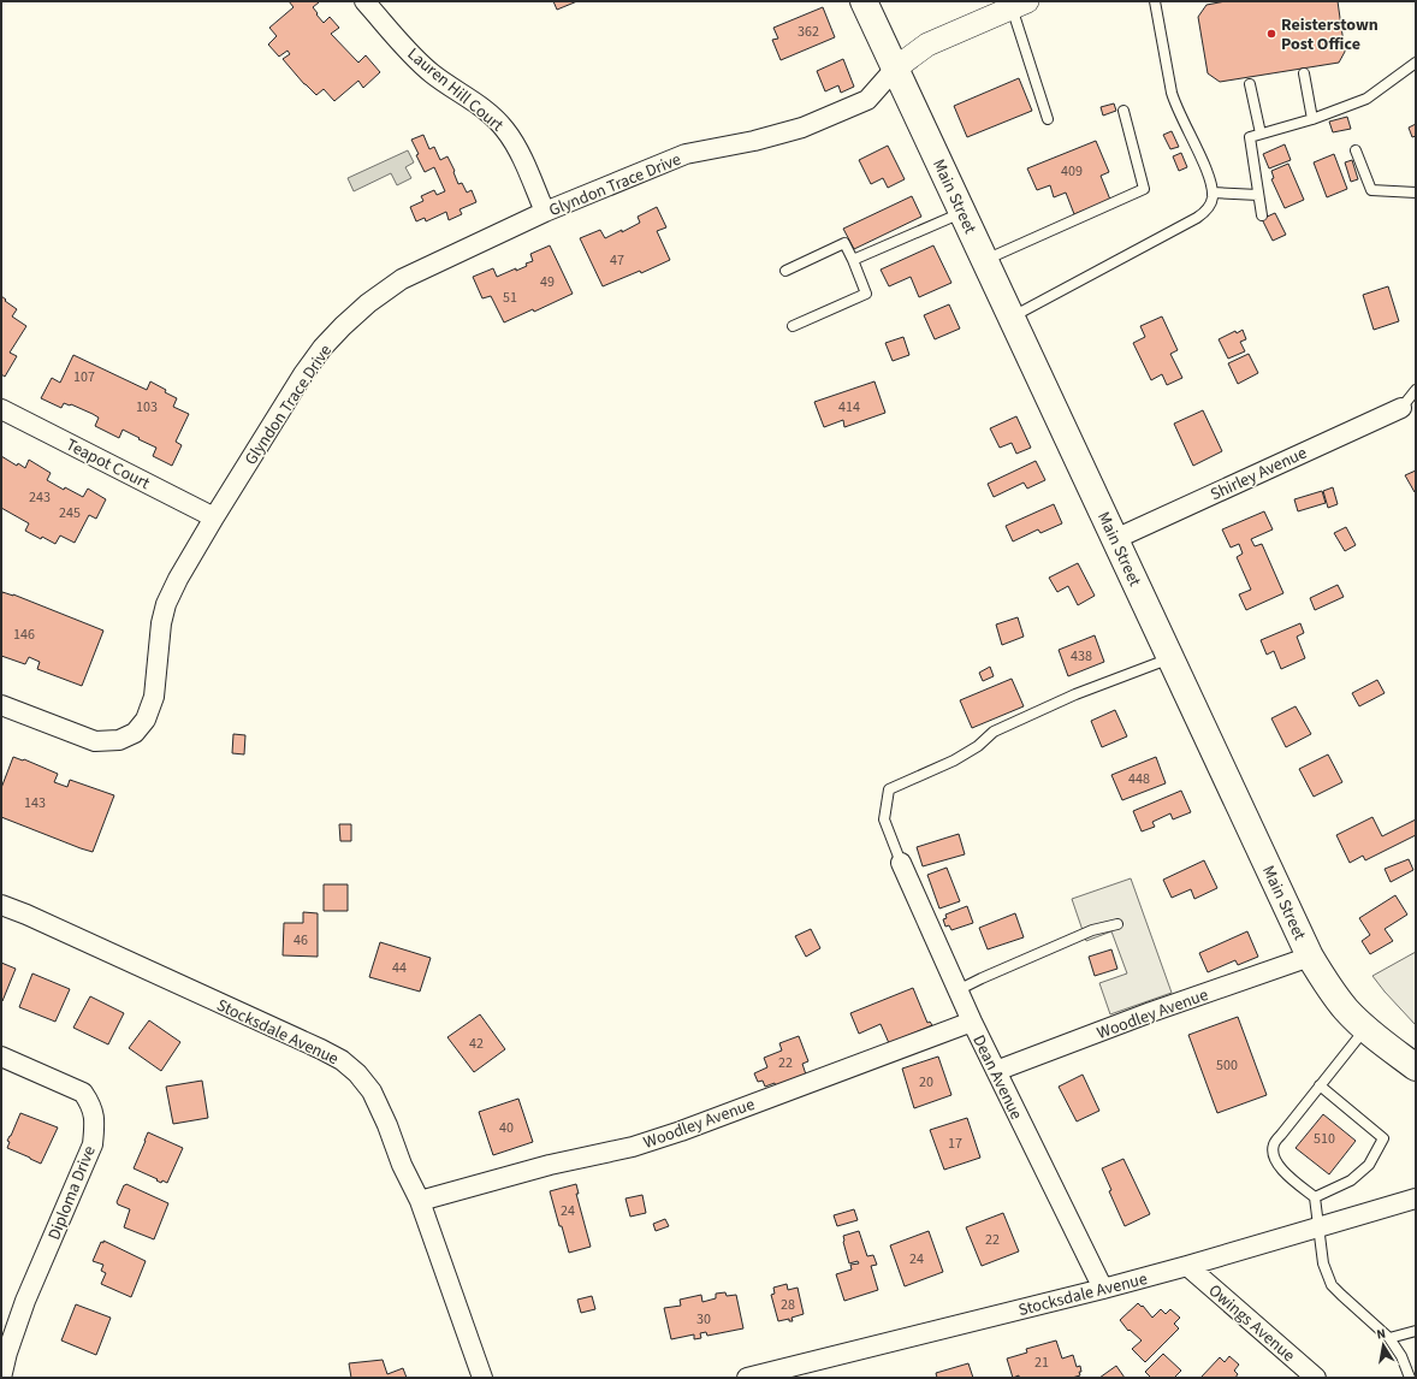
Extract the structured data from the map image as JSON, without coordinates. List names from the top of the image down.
{
  "streets": {
    "main road": ["Main Street"],
    "street": [
      "Lauren Hill Court",
      "Glyndon Trace Drive",
      "Teapot Court",
      "Shirley Avenue",
      "Woodley Avenue",
      "Stocksdale Avenue",
      "Dean Avenue",
      "Diploma Drive",
      "Owings Avenue"
    ]
  },
  "crossings": [
    ["Lauren Hill Court", "Glyndon Trace Drive"],
    ["Glyndon Trace Drive", "Main Street"],
    ["Glyndon Trace Drive", "Teapot Court"],
    ["Main Street", "Shirley Avenue"],
    ["Main Street", "Woodley Avenue"],
    ["Woodley Avenue", "Stocksdale Avenue"],
    ["Woodley Avenue", "Dean Avenue"],
    ["Stocksdale Avenue", "Dean Avenue"],
    ["Stocksdale Avenue", "Owings Avenue"]
  ],
  "places": ["Reisterstown Post Office"],
  "house_numbers": [
    "362",
    "409",
    "47",
    "49",
    "51",
    "107",
    "103",
    "414",
    "243",
    "245",
    "146",
    "438",
    "448",
    "143",
    "46",
    "44",
    "42",
    "22",
    "500",
    "20",
    "40",
    "510",
    "17",
    "24",
    "22",
    "24",
    "28",
    "30",
    "21"
  ],
  "north": "top"
}
